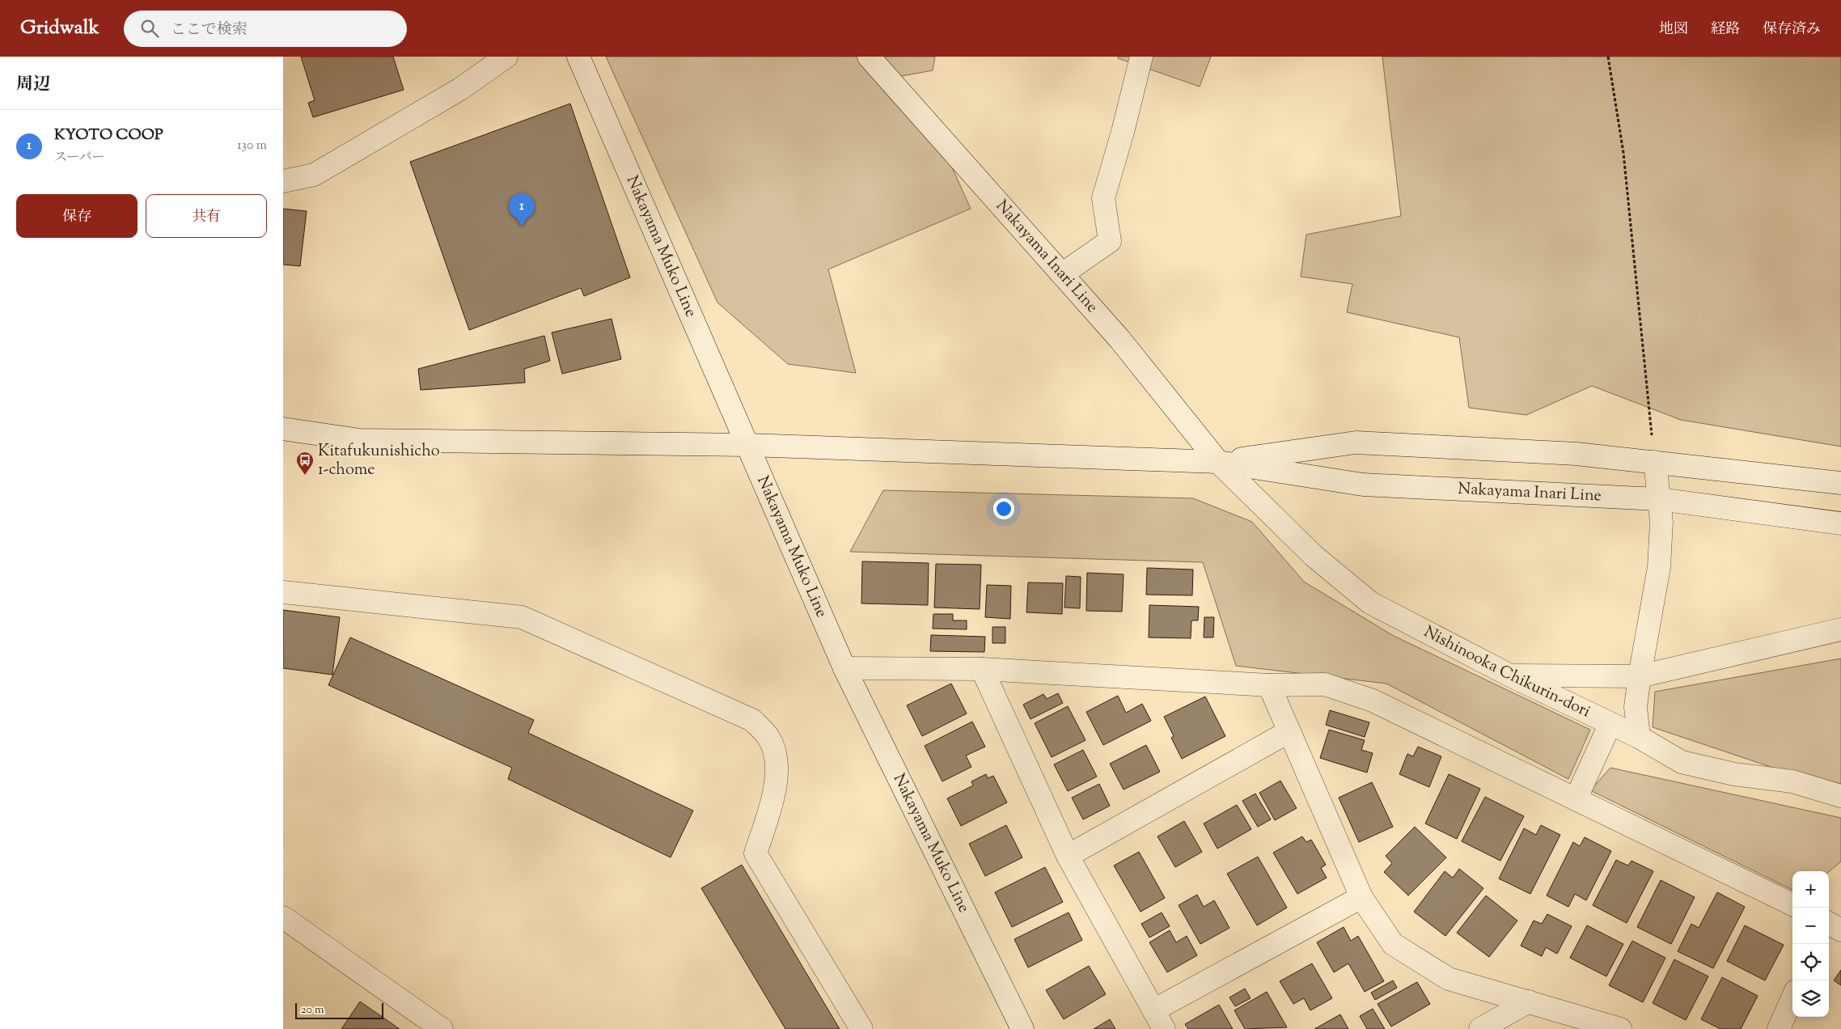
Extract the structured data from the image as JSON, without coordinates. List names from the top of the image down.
{
  "streets": {
    "street": ["Nakayama Muko Line", "Nakayama Inari Line", "Nishinooka Chikurin-dori"]
  },
  "crossings": [
    ["Nakayama Inari Line", "Nishinooka Chikurin-dori"]
  ],
  "places": {
    "bus stop": ["Kitafukunishicho 1-chome"]
  },
  "scale_bar": "20 m",
  "page": {
    "header": "Gridwalk",
    "search": "ここで検索",
    "nav": ["地図", "経路", "保存済み"],
    "heading": "周辺",
    "list": [
      {
        "mark": "1",
        "name": "KYOTO COOP",
        "note": "スーパー",
        "value": "130 m"
      }
    ],
    "buttons": ["保存", "共有"],
    "pins": "1",
    "map_buttons": ["+", "−"],
    "scale": "20 m"
  }
}
